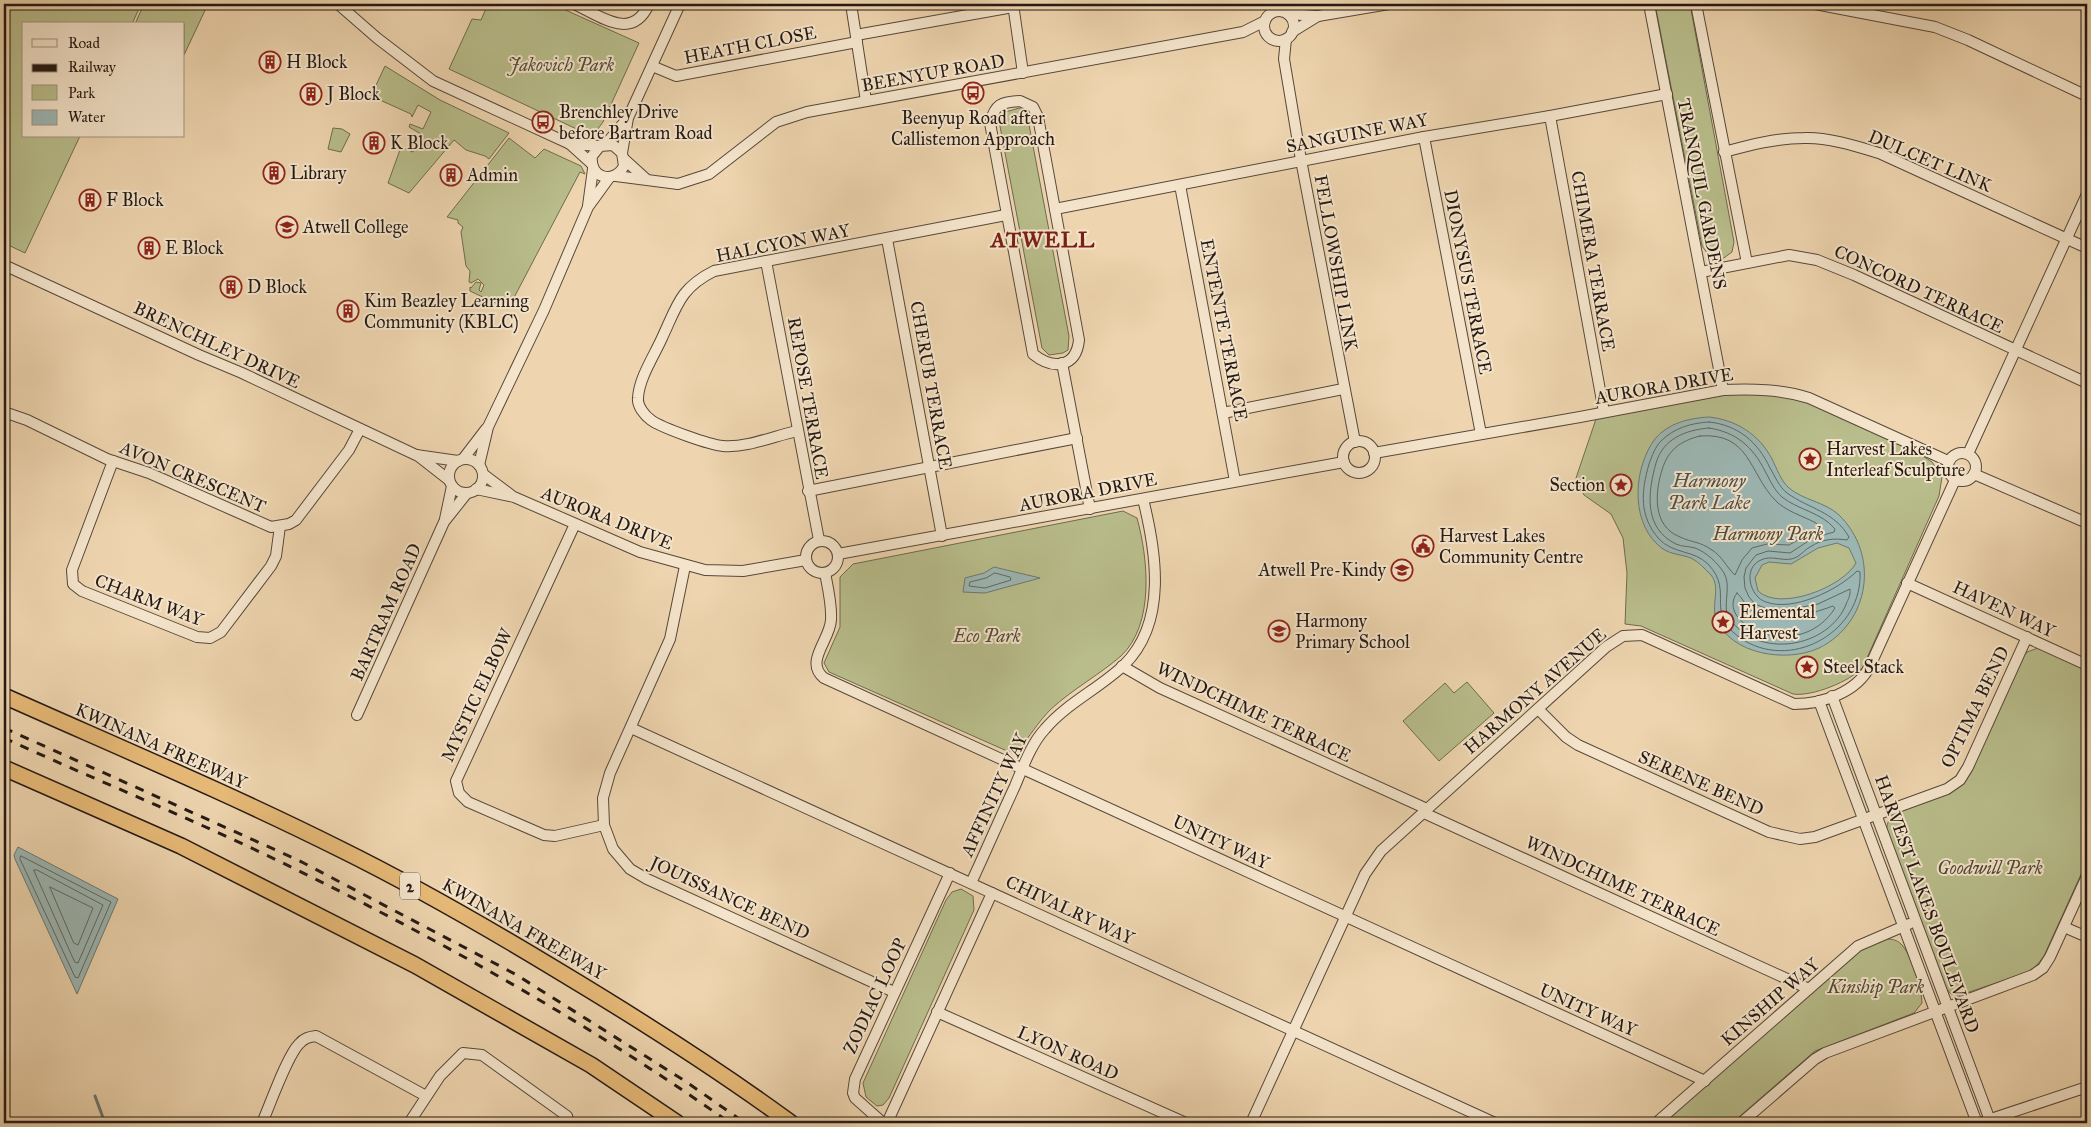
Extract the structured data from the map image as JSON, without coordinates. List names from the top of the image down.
{
  "streets": {
    "highway": ["KWINANA FREEWAY", "2"],
    "street": [
      "HEATH CLOSE",
      "BEENYUP ROAD",
      "SANGUINE WAY",
      "DULCET LINK",
      "TRANQUIL GARDENS",
      "HALCYON WAY",
      "CHIMERA TERRACE",
      "FELLOWSHIP LINK",
      "DIONYSUS TERRACE",
      "CONCORD TERRACE",
      "ENTENTE TERRACE",
      "BRENCHLEY DRIVE",
      "CHERUB TERRACE",
      "AURORA DRIVE",
      "REPOSE TERRACE",
      "AVON CRESCENT",
      "CHARM WAY",
      "HAVEN WAY",
      "BARTRAM ROAD",
      "HARMONY AVENUE",
      "MYSTIC ELBOW",
      "OPTIMA BEND",
      "WINDCHIME TERRACE",
      "SERENE BEND",
      "AFFINITY WAY",
      "UNITY WAY",
      "JOUISSANCE BEND",
      "HARVEST LAKES BOULEVARD",
      "CHIVALRY WAY",
      "ZODIAC LOOP",
      "KINSHIP WAY",
      "LYON ROAD"
    ]
  },
  "crossings": [
    ["BEENYUP ROAD", "FELLOWSHIP LINK"],
    ["SANGUINE WAY", "TRANQUIL GARDENS"],
    ["SANGUINE WAY", "CHIMERA TERRACE"],
    ["SANGUINE WAY", "FELLOWSHIP LINK"],
    ["SANGUINE WAY", "DIONYSUS TERRACE"],
    ["SANGUINE WAY", "ENTENTE TERRACE"],
    ["DULCET LINK", "TRANQUIL GARDENS"],
    ["TRANQUIL GARDENS", "CONCORD TERRACE"],
    ["TRANQUIL GARDENS", "AURORA DRIVE"],
    ["HALCYON WAY", "CHERUB TERRACE"],
    ["HALCYON WAY", "REPOSE TERRACE"],
    ["CHIMERA TERRACE", "AURORA DRIVE"],
    ["FELLOWSHIP LINK", "AURORA DRIVE"],
    ["DIONYSUS TERRACE", "AURORA DRIVE"],
    ["ENTENTE TERRACE", "AURORA DRIVE"],
    ["BRENCHLEY DRIVE", "AURORA DRIVE"],
    ["BRENCHLEY DRIVE", "AVON CRESCENT"],
    ["BRENCHLEY DRIVE", "BARTRAM ROAD"],
    ["CHERUB TERRACE", "AURORA DRIVE"],
    ["AURORA DRIVE", "REPOSE TERRACE"],
    ["AURORA DRIVE", "BARTRAM ROAD"],
    ["AURORA DRIVE", "HARMONY AVENUE"],
    ["AURORA DRIVE", "MYSTIC ELBOW"],
    ["AURORA DRIVE", "AFFINITY WAY"],
    ["AURORA DRIVE", "UNITY WAY"],
    ["AURORA DRIVE", "JOUISSANCE BEND"],
    ["REPOSE TERRACE", "UNITY WAY"],
    ["AVON CRESCENT", "CHARM WAY"],
    ["HAVEN WAY", "HARMONY AVENUE"],
    ["HAVEN WAY", "OPTIMA BEND"],
    ["HARMONY AVENUE", "WINDCHIME TERRACE"],
    ["HARMONY AVENUE", "SERENE BEND"],
    ["HARMONY AVENUE", "UNITY WAY"],
    ["HARMONY AVENUE", "HARVEST LAKES BOULEVARD"],
    ["HARMONY AVENUE", "CHIVALRY WAY"],
    ["MYSTIC ELBOW", "JOUISSANCE BEND"],
    ["OPTIMA BEND", "SERENE BEND"],
    ["OPTIMA BEND", "HARVEST LAKES BOULEVARD"],
    ["WINDCHIME TERRACE", "AFFINITY WAY"],
    ["WINDCHIME TERRACE", "KINSHIP WAY"],
    ["SERENE BEND", "HARVEST LAKES BOULEVARD"],
    ["AFFINITY WAY", "UNITY WAY"],
    ["AFFINITY WAY", "CHIVALRY WAY"],
    ["UNITY WAY", "KINSHIP WAY"],
    ["JOUISSANCE BEND", "CHIVALRY WAY"],
    ["JOUISSANCE BEND", "ZODIAC LOOP"],
    ["HARVEST LAKES BOULEVARD", "KINSHIP WAY"],
    ["CHIVALRY WAY", "ZODIAC LOOP"],
    ["ZODIAC LOOP", "LYON ROAD"]
  ],
  "districts": ["ATWELL"],
  "water": ["Harmony Park Lake"],
  "parks": [
    "Jakovich Park",
    "Harmony Park",
    "Eco Park",
    "Goodwill Park",
    "Kinship Park"
  ],
  "places": {
    "building": [
      "H Block",
      "J Block",
      "K Block",
      "Library",
      "Admin",
      "F Block",
      "E Block",
      "D Block",
      "Kim Beazley Learning Community (KBLC)"
    ],
    "bus stop": ["Beenyup Road after Callistemon Approach", "Brenchley Drive before Bartram Road"],
    "school or university": ["Atwell College", "Atwell Pre-Kindy", "Harmony Primary School"],
    "place": [
      "Harvest Lakes Interleaf Sculpture",
      "Section",
      "Elemental Harvest",
      "Steel Stack"
    ],
    "public building": ["Harvest Lakes Community Centre"]
  },
  "legend": [
    "Road",
    "Railway",
    "Park",
    "Water"
  ]
}
